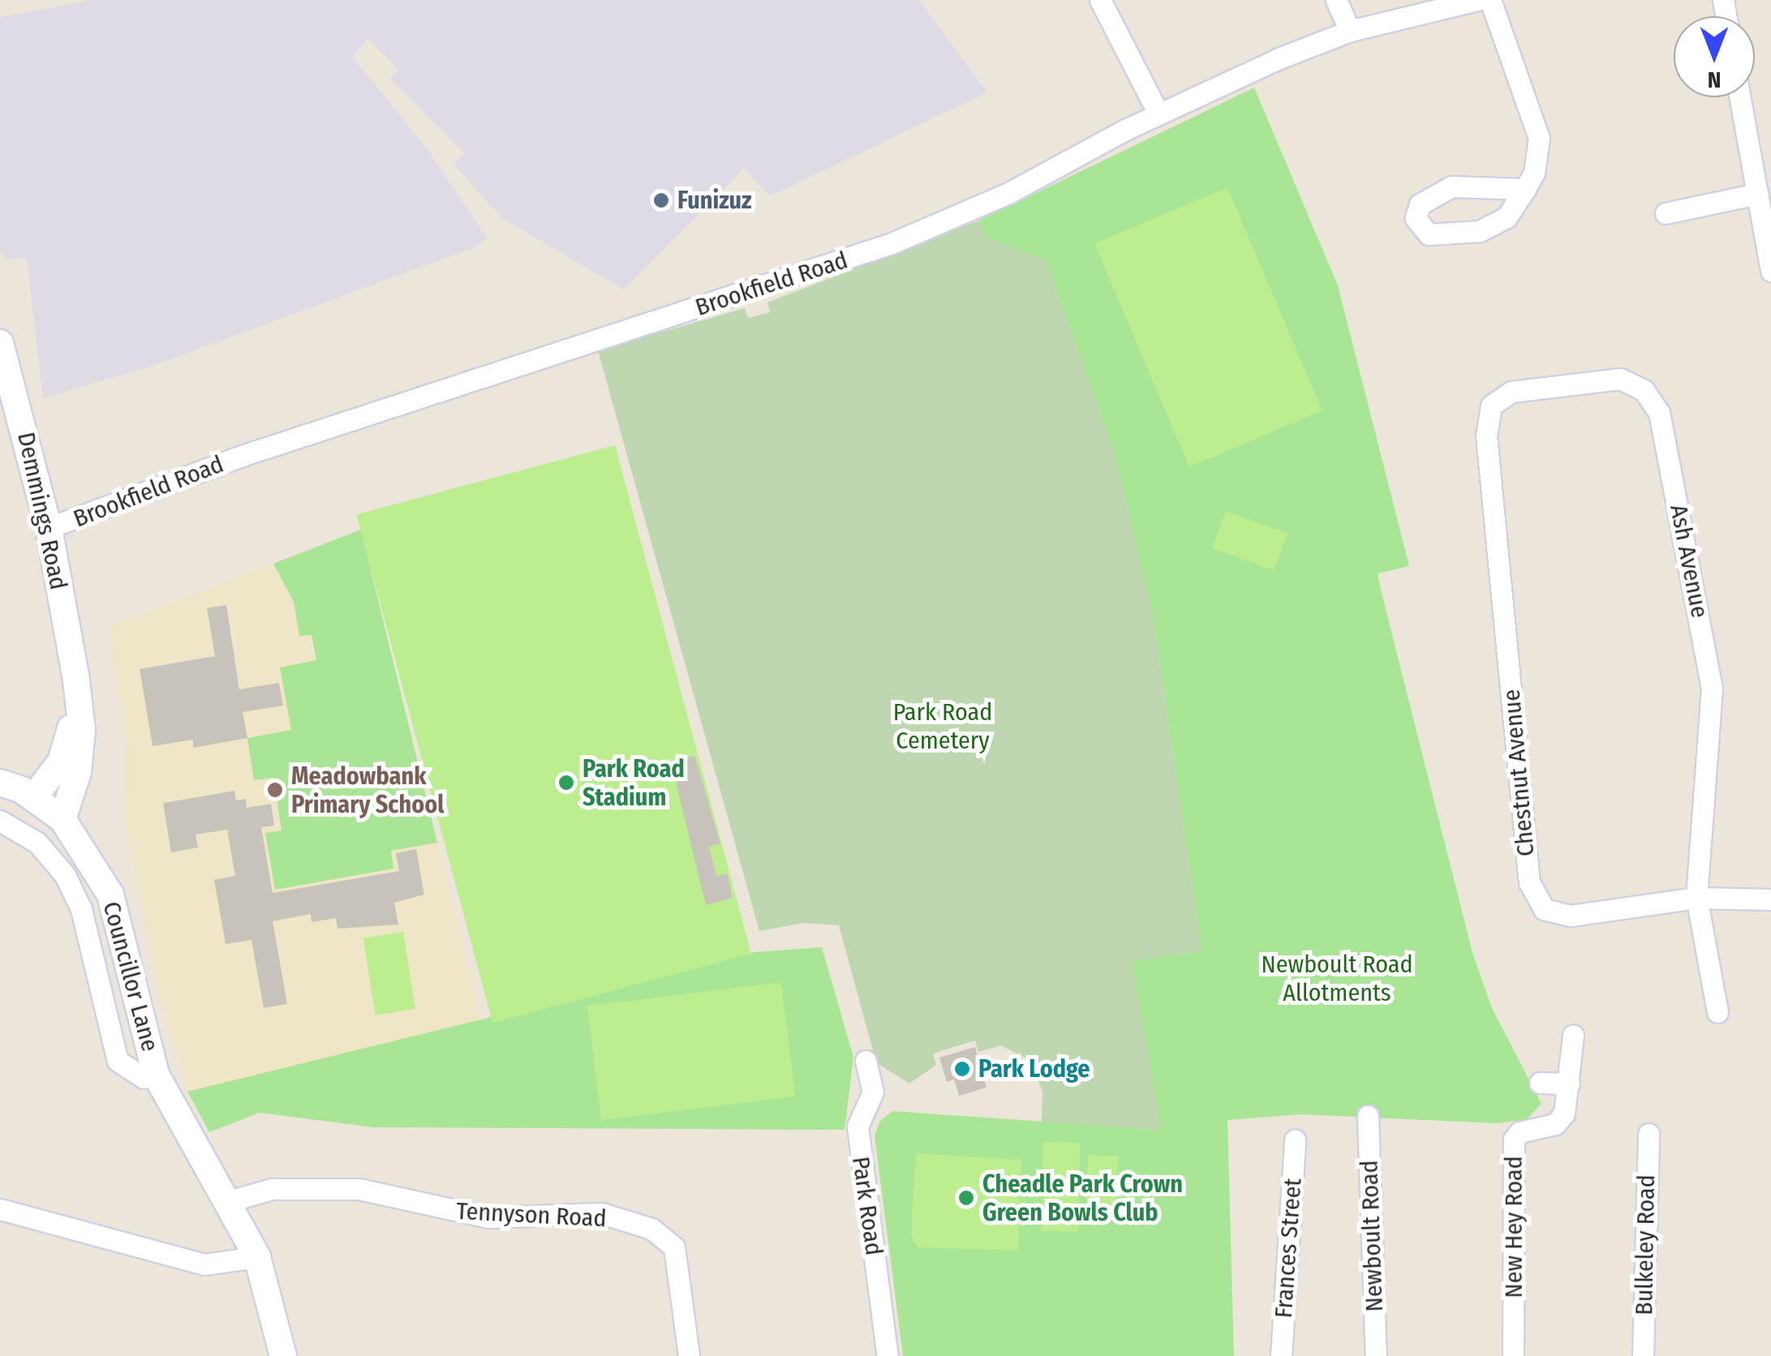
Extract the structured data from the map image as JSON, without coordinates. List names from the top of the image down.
{
  "streets": {
    "street": [
      "Brookfield Road",
      "Demmings Road",
      "Ash Avenue",
      "Chestnut Avenue",
      "Councillor Lane",
      "Park Road",
      "Tennyson Road",
      "New Hey Road",
      "Newboult Road",
      "Bulkeley Road",
      "Frances Street"
    ]
  },
  "crossings": [
    ["Brookfield Road", "Demmings Road"],
    ["Demmings Road", "Councillor Lane"],
    ["Ash Avenue", "Chestnut Avenue"],
    ["Councillor Lane", "Tennyson Road"]
  ],
  "parks": ["Park Road Cemetery", "Newboult Road Allotments"],
  "places": [
    "Funizuz",
    "Park Road Stadium",
    "Meadowbank Primary School",
    "Park Lodge",
    "Cheadle Park Crown Green Bowls Club"
  ],
  "north": "bottom"
}
